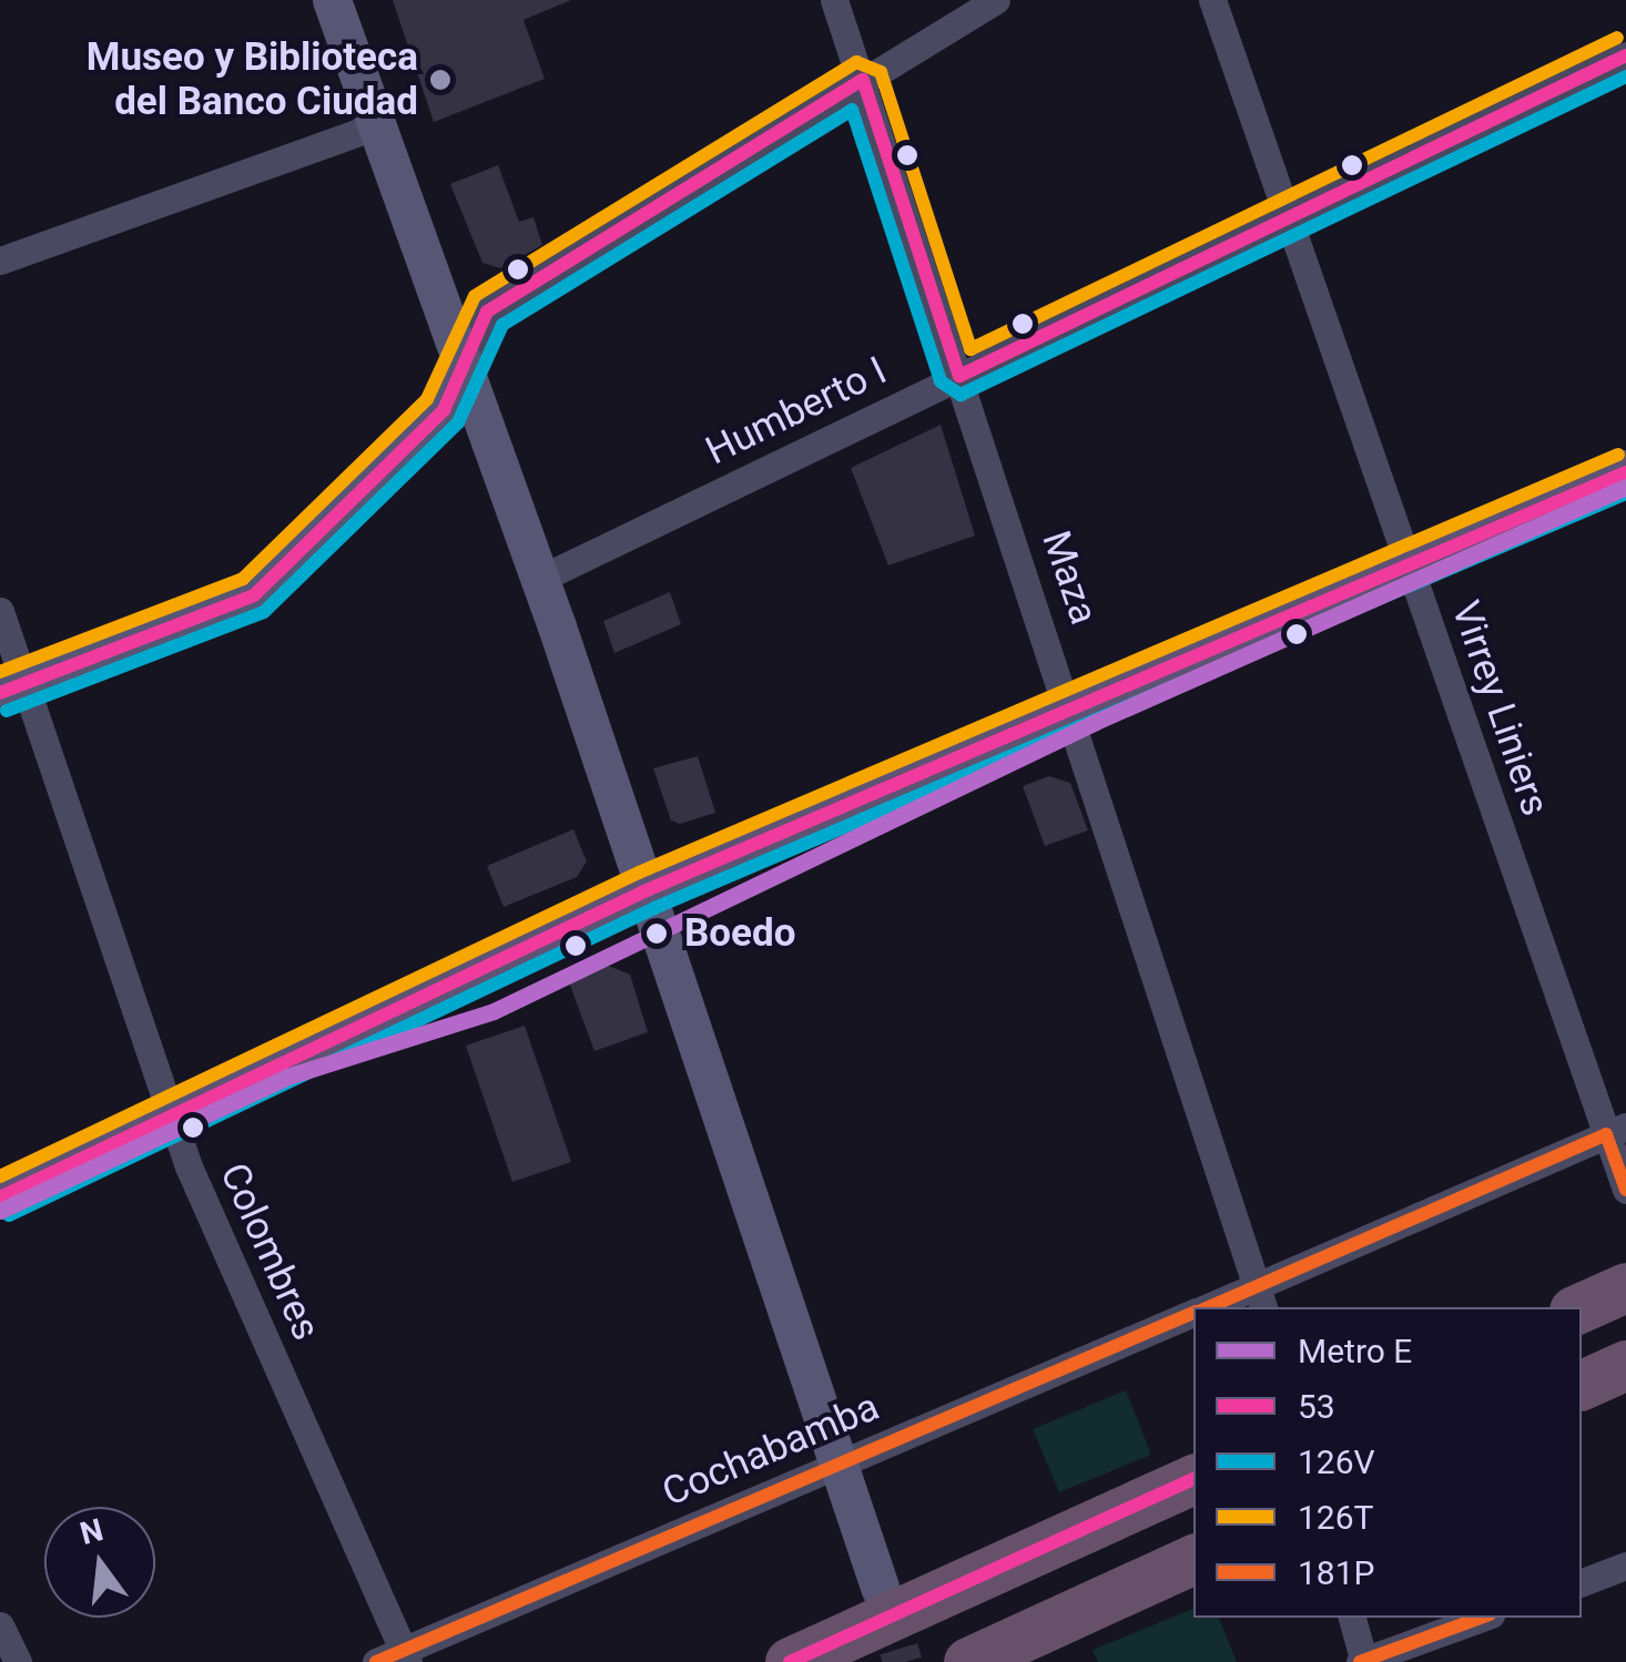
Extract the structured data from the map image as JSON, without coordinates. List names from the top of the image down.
{
  "streets": {
    "street": [
      "Humberto I",
      "Maza",
      "Virrey Liniers",
      "Colombres",
      "Cochabamba"
    ]
  },
  "crossings": [
    ["Humberto I", "Maza"],
    ["Humberto I", "Virrey Liniers"],
    ["Maza", "Cochabamba"],
    ["Virrey Liniers", "Cochabamba"],
    ["Colombres", "Cochabamba"]
  ],
  "places": ["Museo y Biblioteca del Banco Ciudad", "Boedo"],
  "lines": [
    "transit line 126T",
    "transit line 53",
    "transit line 126V",
    "metro line E",
    "transit line 181P"
  ],
  "legend": [
    "Metro E",
    "53",
    "126V",
    "126T",
    "181P"
  ],
  "north": "top"
}
